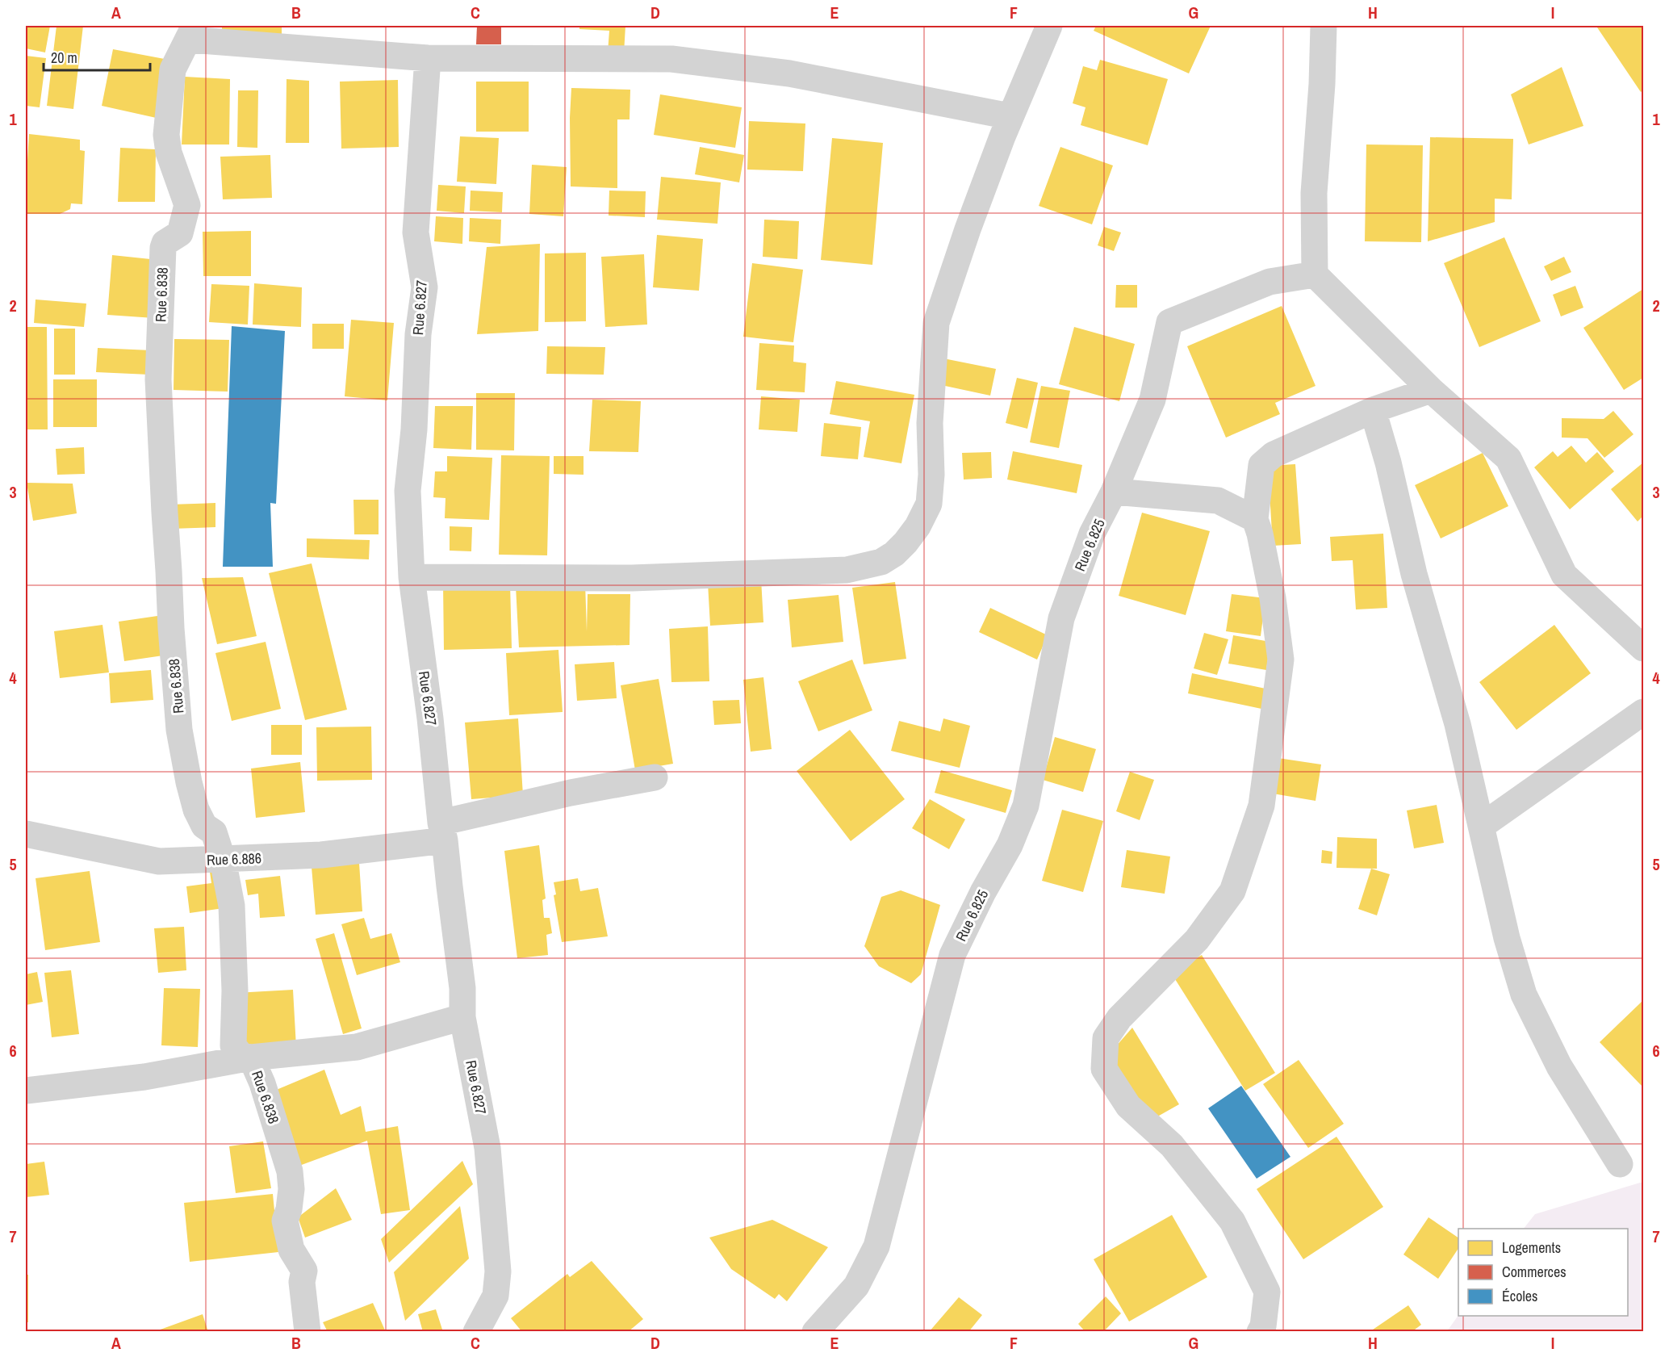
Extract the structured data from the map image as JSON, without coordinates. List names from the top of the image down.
{
  "streets": {
    "street": [
      "Rue 6.838",
      "Rue 6.827",
      "Rue 6.825",
      "Rue 6.886"
    ]
  },
  "crossings": [
    ["Rue 6.838", "Rue 6.886"],
    ["Rue 6.827", "Rue 6.886"]
  ],
  "legend": ["Logements", "Commerces", "Écoles"],
  "scale_bar": "20 m",
  "grid": {
    "columns": [
      "A",
      "B",
      "C",
      "D",
      "E",
      "F",
      "G",
      "H",
      "I"
    ],
    "rows": [
      "1",
      "2",
      "3",
      "4",
      "5",
      "6",
      "7"
    ]
  }
}
